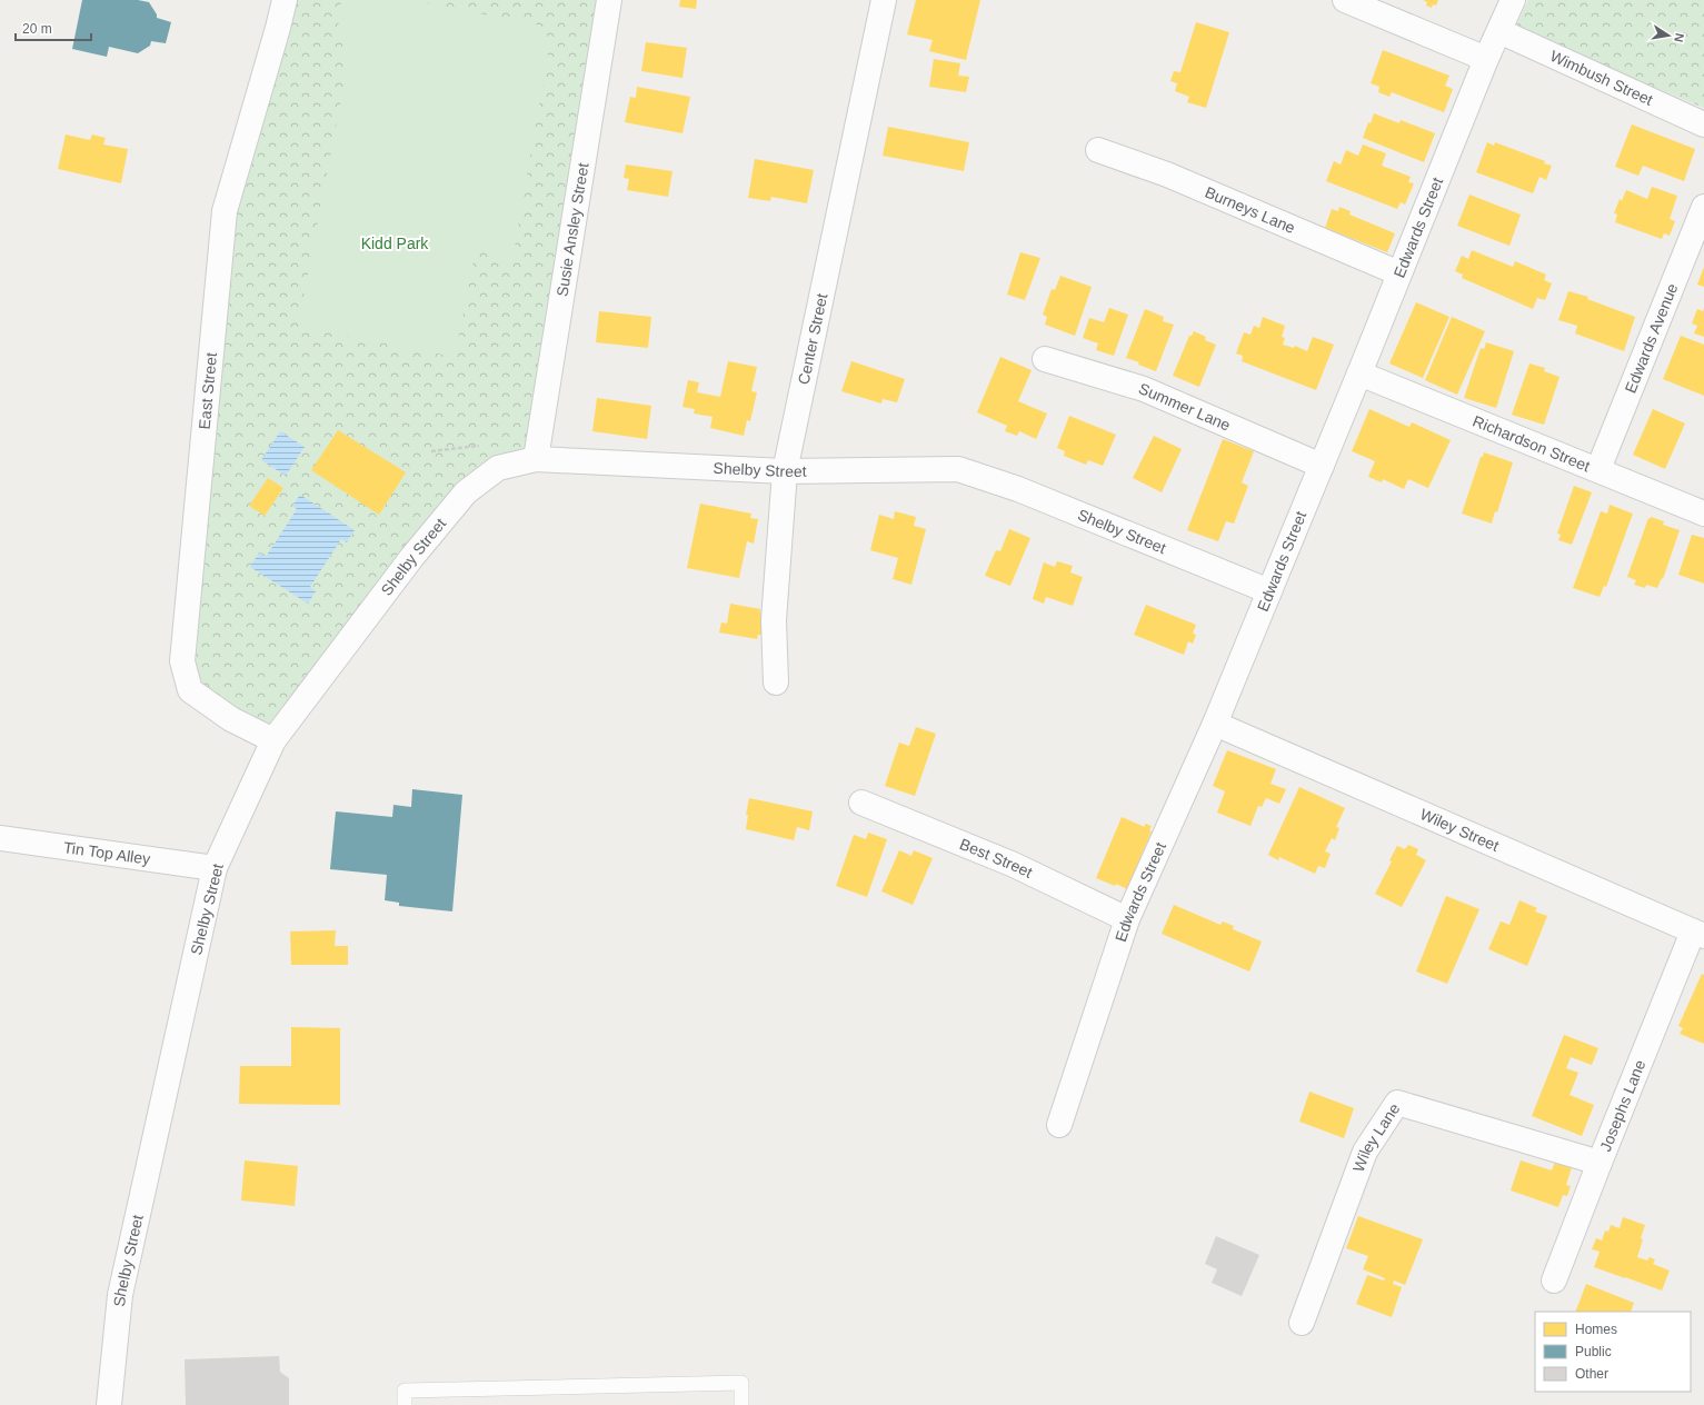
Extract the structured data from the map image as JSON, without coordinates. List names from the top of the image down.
{
  "streets": {
    "street": [
      "Wimbush Street",
      "Burneys Lane",
      "Edwards Street",
      "Susie Ansley Street",
      "Edwards Avenue",
      "Center Street",
      "East Street",
      "Summer Lane",
      "Richardson Street",
      "Shelby Street",
      "Wiley Street",
      "Tin Top Alley",
      "Best Street",
      "Josephs Lane",
      "Wiley Lane"
    ]
  },
  "crossings": [
    ["Wimbush Street", "Edwards Street"],
    ["Burneys Lane", "Edwards Street"],
    ["Edwards Street", "Summer Lane"],
    ["Edwards Street", "Richardson Street"],
    ["Edwards Street", "Shelby Street"],
    ["Edwards Street", "Wiley Street"],
    ["Edwards Street", "Best Street"],
    ["Susie Ansley Street", "Shelby Street"],
    ["Edwards Avenue", "Richardson Street"],
    ["Center Street", "Shelby Street"],
    ["East Street", "Shelby Street"],
    ["Shelby Street", "Tin Top Alley"],
    ["Wiley Street", "Josephs Lane"],
    ["Josephs Lane", "Wiley Lane"]
  ],
  "parks": ["Kidd Park"],
  "legend": ["Homes", "Public", "Other"],
  "scale_bar": "20 m",
  "north": "right"
}
